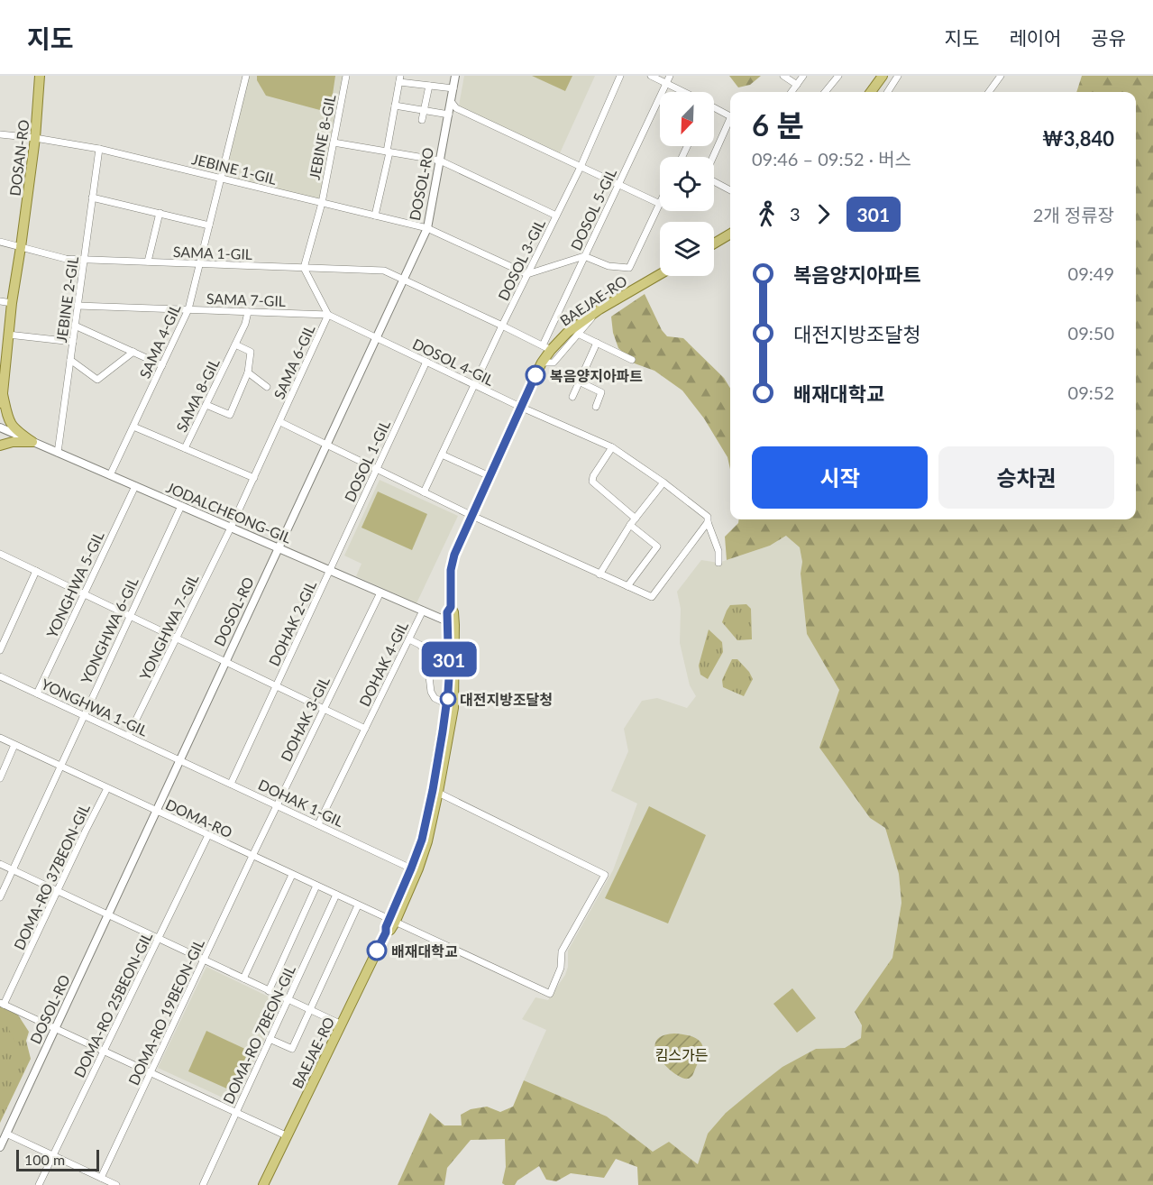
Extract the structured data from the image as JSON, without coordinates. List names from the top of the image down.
{
  "streets": {
    "main road": ["DOSAN-RO", "BAEJAE-RO"],
    "street": [
      "JEBINE 8-GIL",
      "JEBINE 1-GIL",
      "DOSOL-RO",
      "DOSOL 5-GIL",
      "SAMA 1-GIL",
      "DOSOL 3-GIL",
      "JEBINE 2-GIL",
      "SAMA 7-GIL",
      "SAMA 4-GIL",
      "SAMA 6-GIL",
      "DOSOL 4-GIL",
      "SAMA 8-GIL",
      "DOSOL 1-GIL",
      "JODALCHEONG-GIL",
      "YONGHWA 5-GIL",
      "DOHAK 2-GIL",
      "YONGHWA 7-GIL",
      "YONGHWA 6-GIL",
      "DOHAK 4-GIL",
      "YONGHWA 1-GIL",
      "DOHAK 3-GIL",
      "DOHAK 1-GIL",
      "DOMA-RO",
      "DOMA-RO 37BEON-GIL",
      "DOMA-RO 25BEON-GIL",
      "DOMA-RO 19BEON-GIL",
      "DOMA-RO 7BEON-GIL"
    ]
  },
  "crossings": [
    ["JEBINE 8-GIL", "JEBINE 1-GIL"],
    ["DOSAN-RO", "JEBINE 1-GIL"],
    ["DOSAN-RO", "SAMA 1-GIL"],
    ["DOSAN-RO", "JODALCHEONG-GIL"],
    ["JEBINE 1-GIL", "DOSOL-RO"],
    ["JEBINE 1-GIL", "DOSOL 3-GIL"],
    ["JEBINE 1-GIL", "JEBINE 2-GIL"],
    ["JEBINE 1-GIL", "SAMA 4-GIL"],
    ["DOSOL-RO", "SAMA 1-GIL"],
    ["DOSOL-RO", "SAMA 7-GIL"],
    ["DOSOL-RO", "DOSOL 4-GIL"],
    ["DOSOL-RO", "JODALCHEONG-GIL"],
    ["DOSOL-RO", "DOHAK 2-GIL"],
    ["DOSOL-RO", "YONGHWA 1-GIL"],
    ["DOSOL-RO", "DOHAK 1-GIL"],
    ["DOSOL-RO", "DOMA-RO"],
    ["DOSOL 5-GIL", "BAEJAE-RO"],
    ["SAMA 1-GIL", "JEBINE 2-GIL"],
    ["SAMA 1-GIL", "SAMA 4-GIL"],
    ["SAMA 1-GIL", "SAMA 6-GIL"],
    ["DOSOL 3-GIL", "DOSOL 4-GIL"],
    ["JEBINE 2-GIL", "SAMA 7-GIL"],
    ["JEBINE 2-GIL", "JODALCHEONG-GIL"],
    ["SAMA 7-GIL", "SAMA 4-GIL"],
    ["SAMA 7-GIL", "SAMA 6-GIL"],
    ["SAMA 7-GIL", "DOSOL 4-GIL"],
    ["SAMA 7-GIL", "SAMA 8-GIL"],
    ["BAEJAE-RO", "DOSOL 4-GIL"],
    ["BAEJAE-RO", "JODALCHEONG-GIL"],
    ["BAEJAE-RO", "DOHAK 1-GIL"],
    ["BAEJAE-RO", "DOMA-RO"],
    ["SAMA 4-GIL", "JODALCHEONG-GIL"],
    ["SAMA 6-GIL", "SAMA 8-GIL"],
    ["SAMA 6-GIL", "JODALCHEONG-GIL"],
    ["SAMA 6-GIL", "YONGHWA 7-GIL"],
    ["DOSOL 4-GIL", "DOSOL 1-GIL"],
    ["DOSOL 1-GIL", "JODALCHEONG-GIL"],
    ["DOSOL 1-GIL", "DOHAK 2-GIL"],
    ["JODALCHEONG-GIL", "YONGHWA 5-GIL"],
    ["JODALCHEONG-GIL", "DOHAK 2-GIL"],
    ["JODALCHEONG-GIL", "YONGHWA 7-GIL"],
    ["JODALCHEONG-GIL", "YONGHWA 6-GIL"],
    ["JODALCHEONG-GIL", "DOHAK 4-GIL"],
    ["JODALCHEONG-GIL", "DOHAK 3-GIL"],
    ["YONGHWA 5-GIL", "DOHAK 2-GIL"],
    ["YONGHWA 5-GIL", "YONGHWA 1-GIL"],
    ["DOHAK 2-GIL", "YONGHWA 7-GIL"],
    ["DOHAK 2-GIL", "YONGHWA 6-GIL"],
    ["DOHAK 2-GIL", "DOHAK 4-GIL"],
    ["DOHAK 2-GIL", "DOHAK 3-GIL"],
    ["DOHAK 2-GIL", "DOHAK 1-GIL"],
    ["YONGHWA 7-GIL", "YONGHWA 1-GIL"],
    ["YONGHWA 6-GIL", "YONGHWA 1-GIL"],
    ["YONGHWA 6-GIL", "DOMA-RO"],
    ["DOHAK 4-GIL", "DOHAK 3-GIL"],
    ["DOHAK 4-GIL", "DOHAK 1-GIL"],
    ["YONGHWA 1-GIL", "DOHAK 1-GIL"],
    ["DOHAK 3-GIL", "DOHAK 1-GIL"],
    ["DOHAK 3-GIL", "DOMA-RO"],
    ["DOHAK 3-GIL", "DOMA-RO 19BEON-GIL"],
    ["DOMA-RO", "DOMA-RO 37BEON-GIL"],
    ["DOMA-RO", "DOMA-RO 25BEON-GIL"],
    ["DOMA-RO", "DOMA-RO 19BEON-GIL"],
    ["DOMA-RO", "DOMA-RO 7BEON-GIL"]
  ],
  "parks": ["킴스가든"],
  "places": ["복음양지아파트", "대전지방조달청", "배재대학교"],
  "lines": ["bus line 301"],
  "scale_bar": "100 m",
  "north": "bottom left",
  "page": {
    "header": "지도",
    "nav": ["지도", "레이어", "공유"],
    "on_map": "301",
    "heading": ["6 분", "09:46 – 09:52 · 버스", "₩3,840"],
    "legs": ["3", "301", "2개 정류장"],
    "list": [
      {
        "name": "복음양지아파트",
        "value": "09:49"
      },
      {
        "name": "대전지방조달청",
        "value": "09:50"
      },
      {
        "name": "배재대학교",
        "value": "09:52"
      }
    ],
    "buttons": ["시작", "승차권"],
    "scale": "100 m"
  }
}
